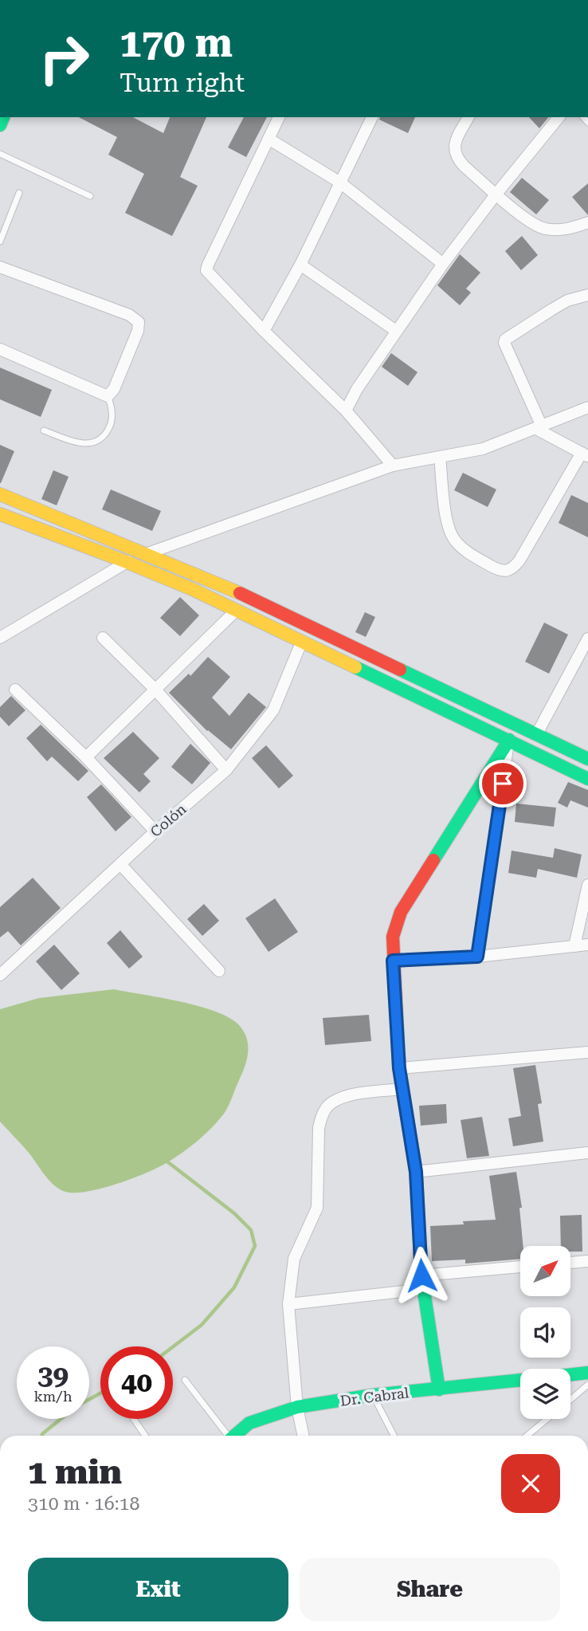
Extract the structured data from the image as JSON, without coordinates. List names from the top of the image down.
{
  "streets": {
    "main road": ["Dr. Cabral"],
    "street": ["Colón"]
  },
  "north": "top right",
  "page": {
    "turn": ["170 m", "Turn right"],
    "speed": "39 km/h",
    "limit": "40",
    "heading": ["1 min", "310 m · 16:18"],
    "buttons": ["Exit", "Share"]
  }
}
